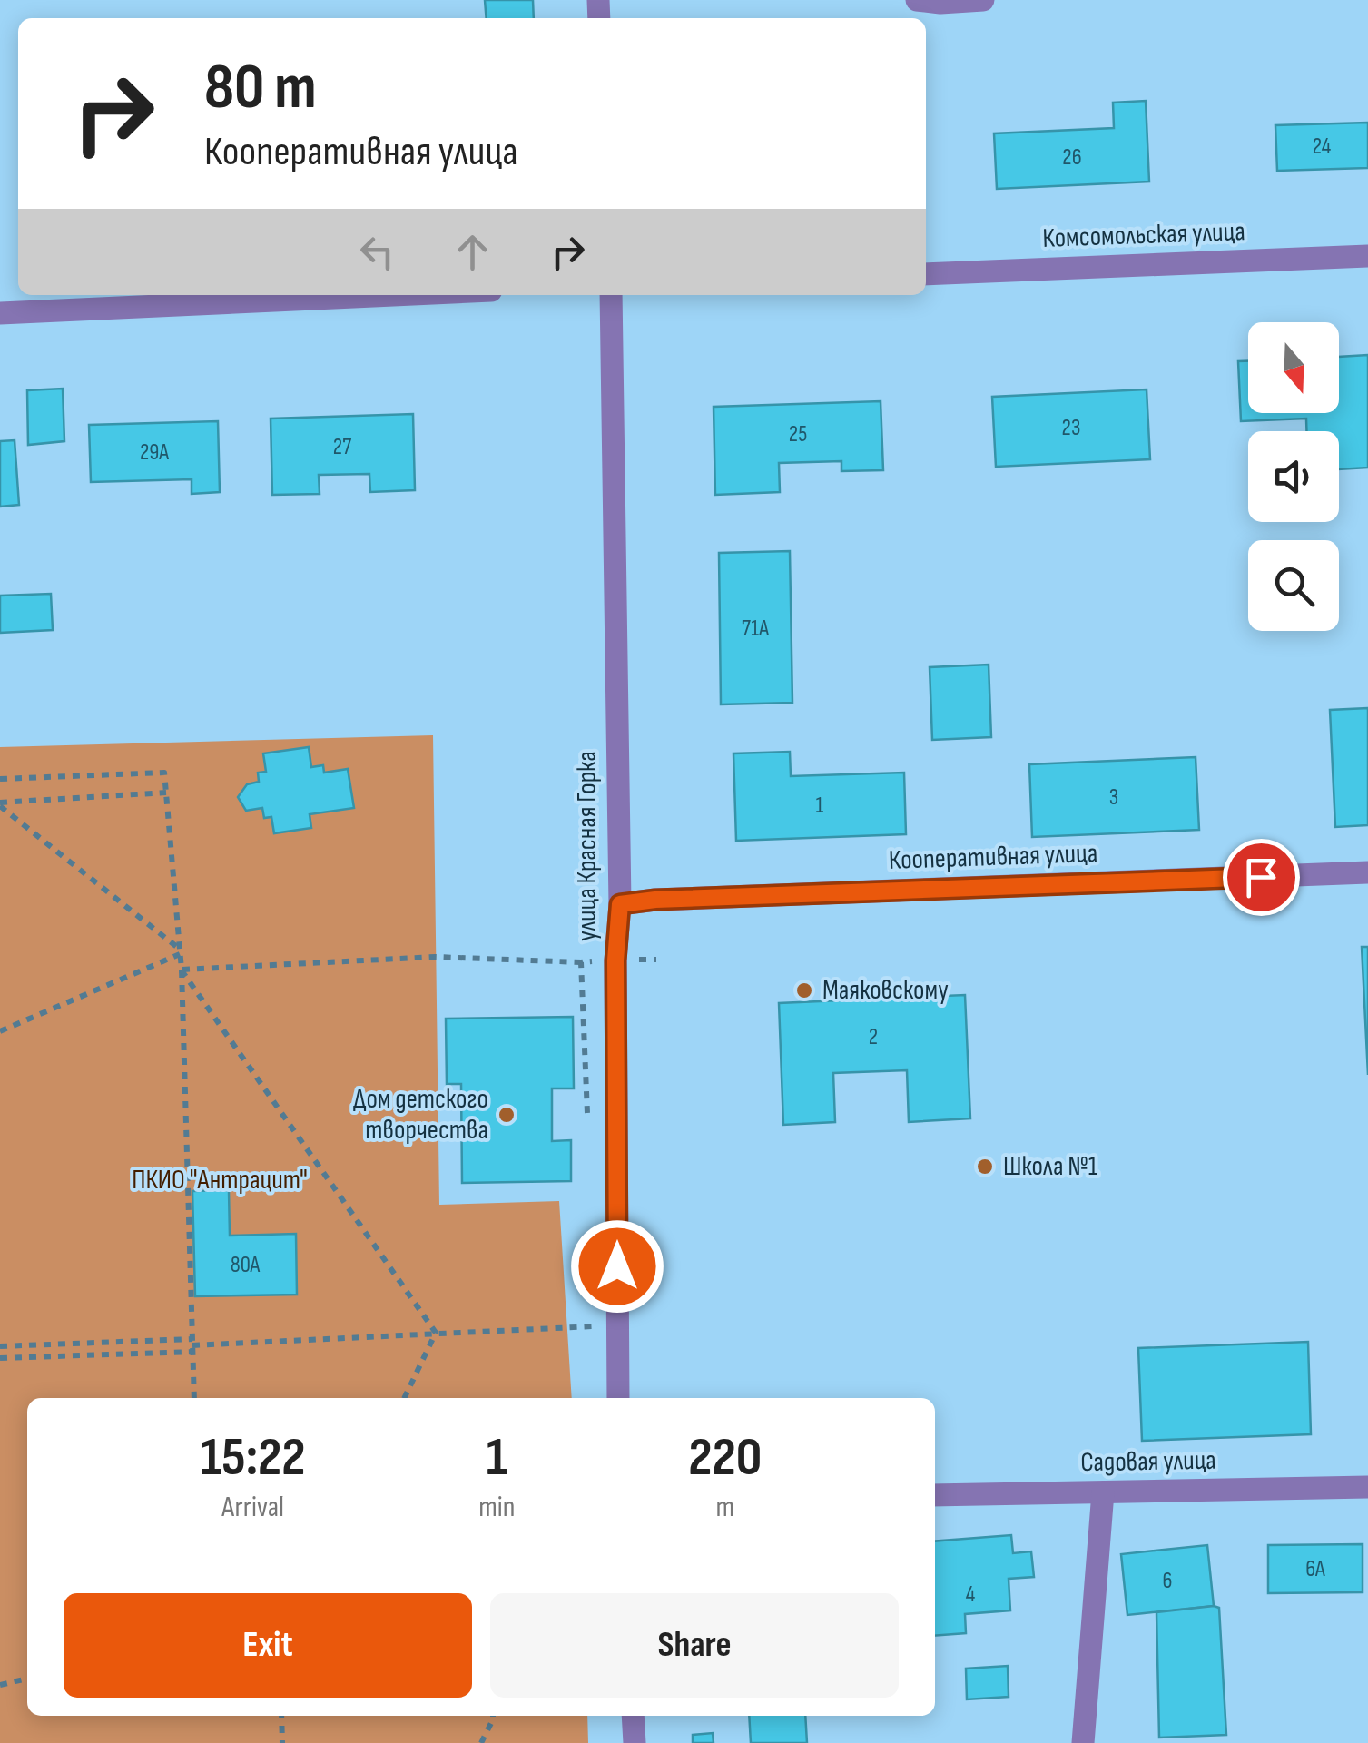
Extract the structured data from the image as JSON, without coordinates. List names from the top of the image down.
{
  "streets": {
    "street": [
      "Комсомольская улица",
      "улица Красная Горка",
      "Кооперативная улица",
      "Садовая улица"
    ]
  },
  "crossings": [
    ["улица Красная Горка", "Кооперативная улица"]
  ],
  "parks": ["ПКИО \"Антрацит\""],
  "places": ["Маяковскому", "Дом детского творчества", "Школа №1"],
  "house_numbers": [
    "24",
    "26",
    "23",
    "25",
    "27",
    "29А",
    "71А",
    "3",
    "1",
    "2",
    "80А",
    "6А",
    "6",
    "4"
  ],
  "north": "bottom",
  "page": {
    "turn": ["80 m", "Кооперативная улица"],
    "eta": [
      "15:22",
      "Arrival",
      "1",
      "min",
      "220",
      "m"
    ],
    "buttons": ["Exit", "Share"]
  }
}
